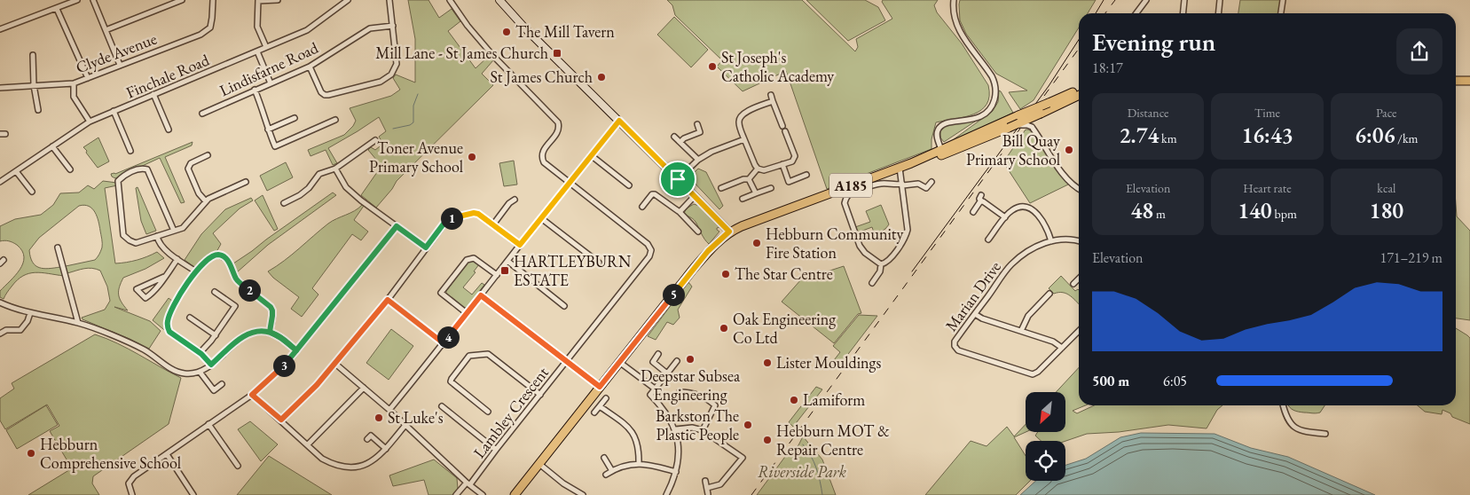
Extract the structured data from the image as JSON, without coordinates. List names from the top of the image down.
{
  "streets": {
    "main road": ["A185"],
    "street": [
      "Clyde Avenue",
      "Lindisfarne Road",
      "Finchale Road",
      "Marian Drive",
      "Lambley Crescent"
    ]
  },
  "parks": ["Riverside Park"],
  "places": {
    "other": [
      "The Mill Tavern",
      "St Joseph's Catholic Academy",
      "St James Church",
      "Bill Quay Primary School",
      "Toner Avenue Primary School",
      "Hebburn Community Fire Station",
      "The Star Centre",
      "Oak Engineering Co Ltd",
      "Deepstar Subsea Engineering",
      "Lister Mouldings",
      "Lamiform",
      "St Luke's",
      "Barkston The Plastic People",
      "Hebburn MOT & Repair Centre",
      "Hebburn Comprehensive School"
    ],
    "transit": ["Mill Lane - St James Church", "HARTLEYBURN ESTATE"]
  },
  "north": "bottom left",
  "page": {
    "heading": ["Evening run", "18:17"],
    "stats": [
      ["Distance", "2.74 km"],
      ["Time", "16:43"],
      ["Pace", "6:06 /km"],
      ["Elevation", "48 m"],
      ["Heart rate", "140 bpm"],
      ["kcal", "180"]
    ],
    "pins": [
      "1",
      "2",
      "5",
      "4",
      "3"
    ],
    "chart": ["Elevation", "171–219 m"],
    "list": [
      {
        "name": "500 m",
        "note": "6:05"
      }
    ]
  }
}
